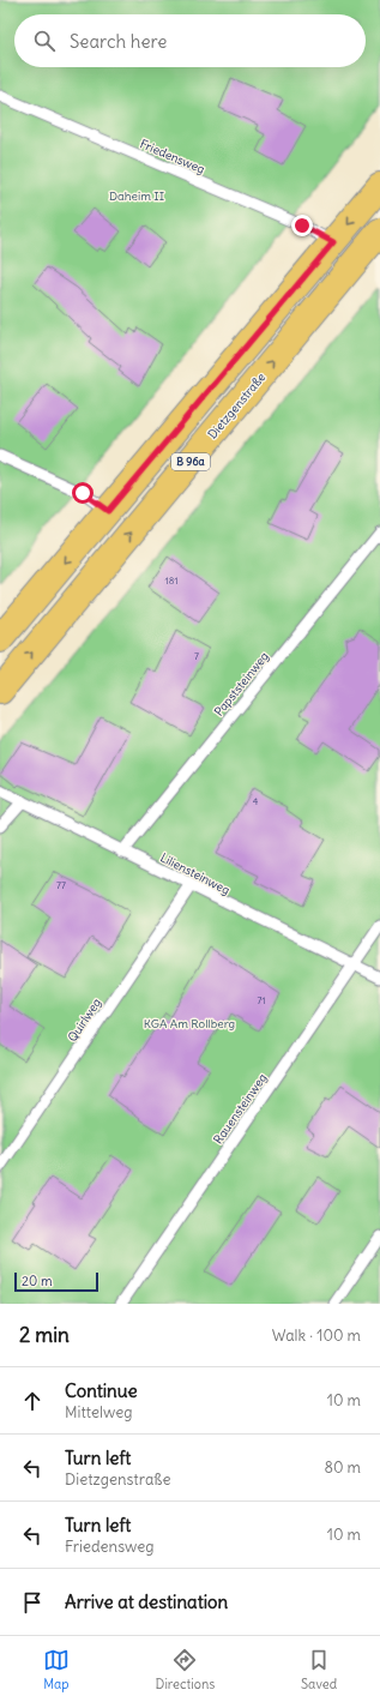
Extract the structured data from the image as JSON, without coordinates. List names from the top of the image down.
{
  "streets": {
    "main road": ["Dietzgenstraße", "B 96a"],
    "lane": [
      "Friedensweg",
      "Papststeinweg",
      "Liliensteinweg",
      "Quirlweg",
      "Rauensteinweg"
    ]
  },
  "crossings": [
    ["Friedensweg", "B 96a"],
    ["Papststeinweg", "Liliensteinweg"],
    ["Liliensteinweg", "Quirlweg"],
    ["Liliensteinweg", "Rauensteinweg"]
  ],
  "parks": ["Daheim II", "KGA Am Rollberg"],
  "house_numbers": [
    "181",
    "7",
    "4",
    "77",
    "71"
  ],
  "scale_bar": "20 m",
  "page": {
    "search": "Search here",
    "scale": "20 m",
    "heading": ["2 min", "Walk · 100 m"],
    "list": [
      ["Continue", "Mittelweg", "10 m"],
      ["Turn left", "Dietzgenstraße", "80 m"],
      ["Turn left", "Friedensweg", "10 m"],
      "Arrive at destination"
    ],
    "nav": ["Map", "Directions", "Saved"]
  }
}
